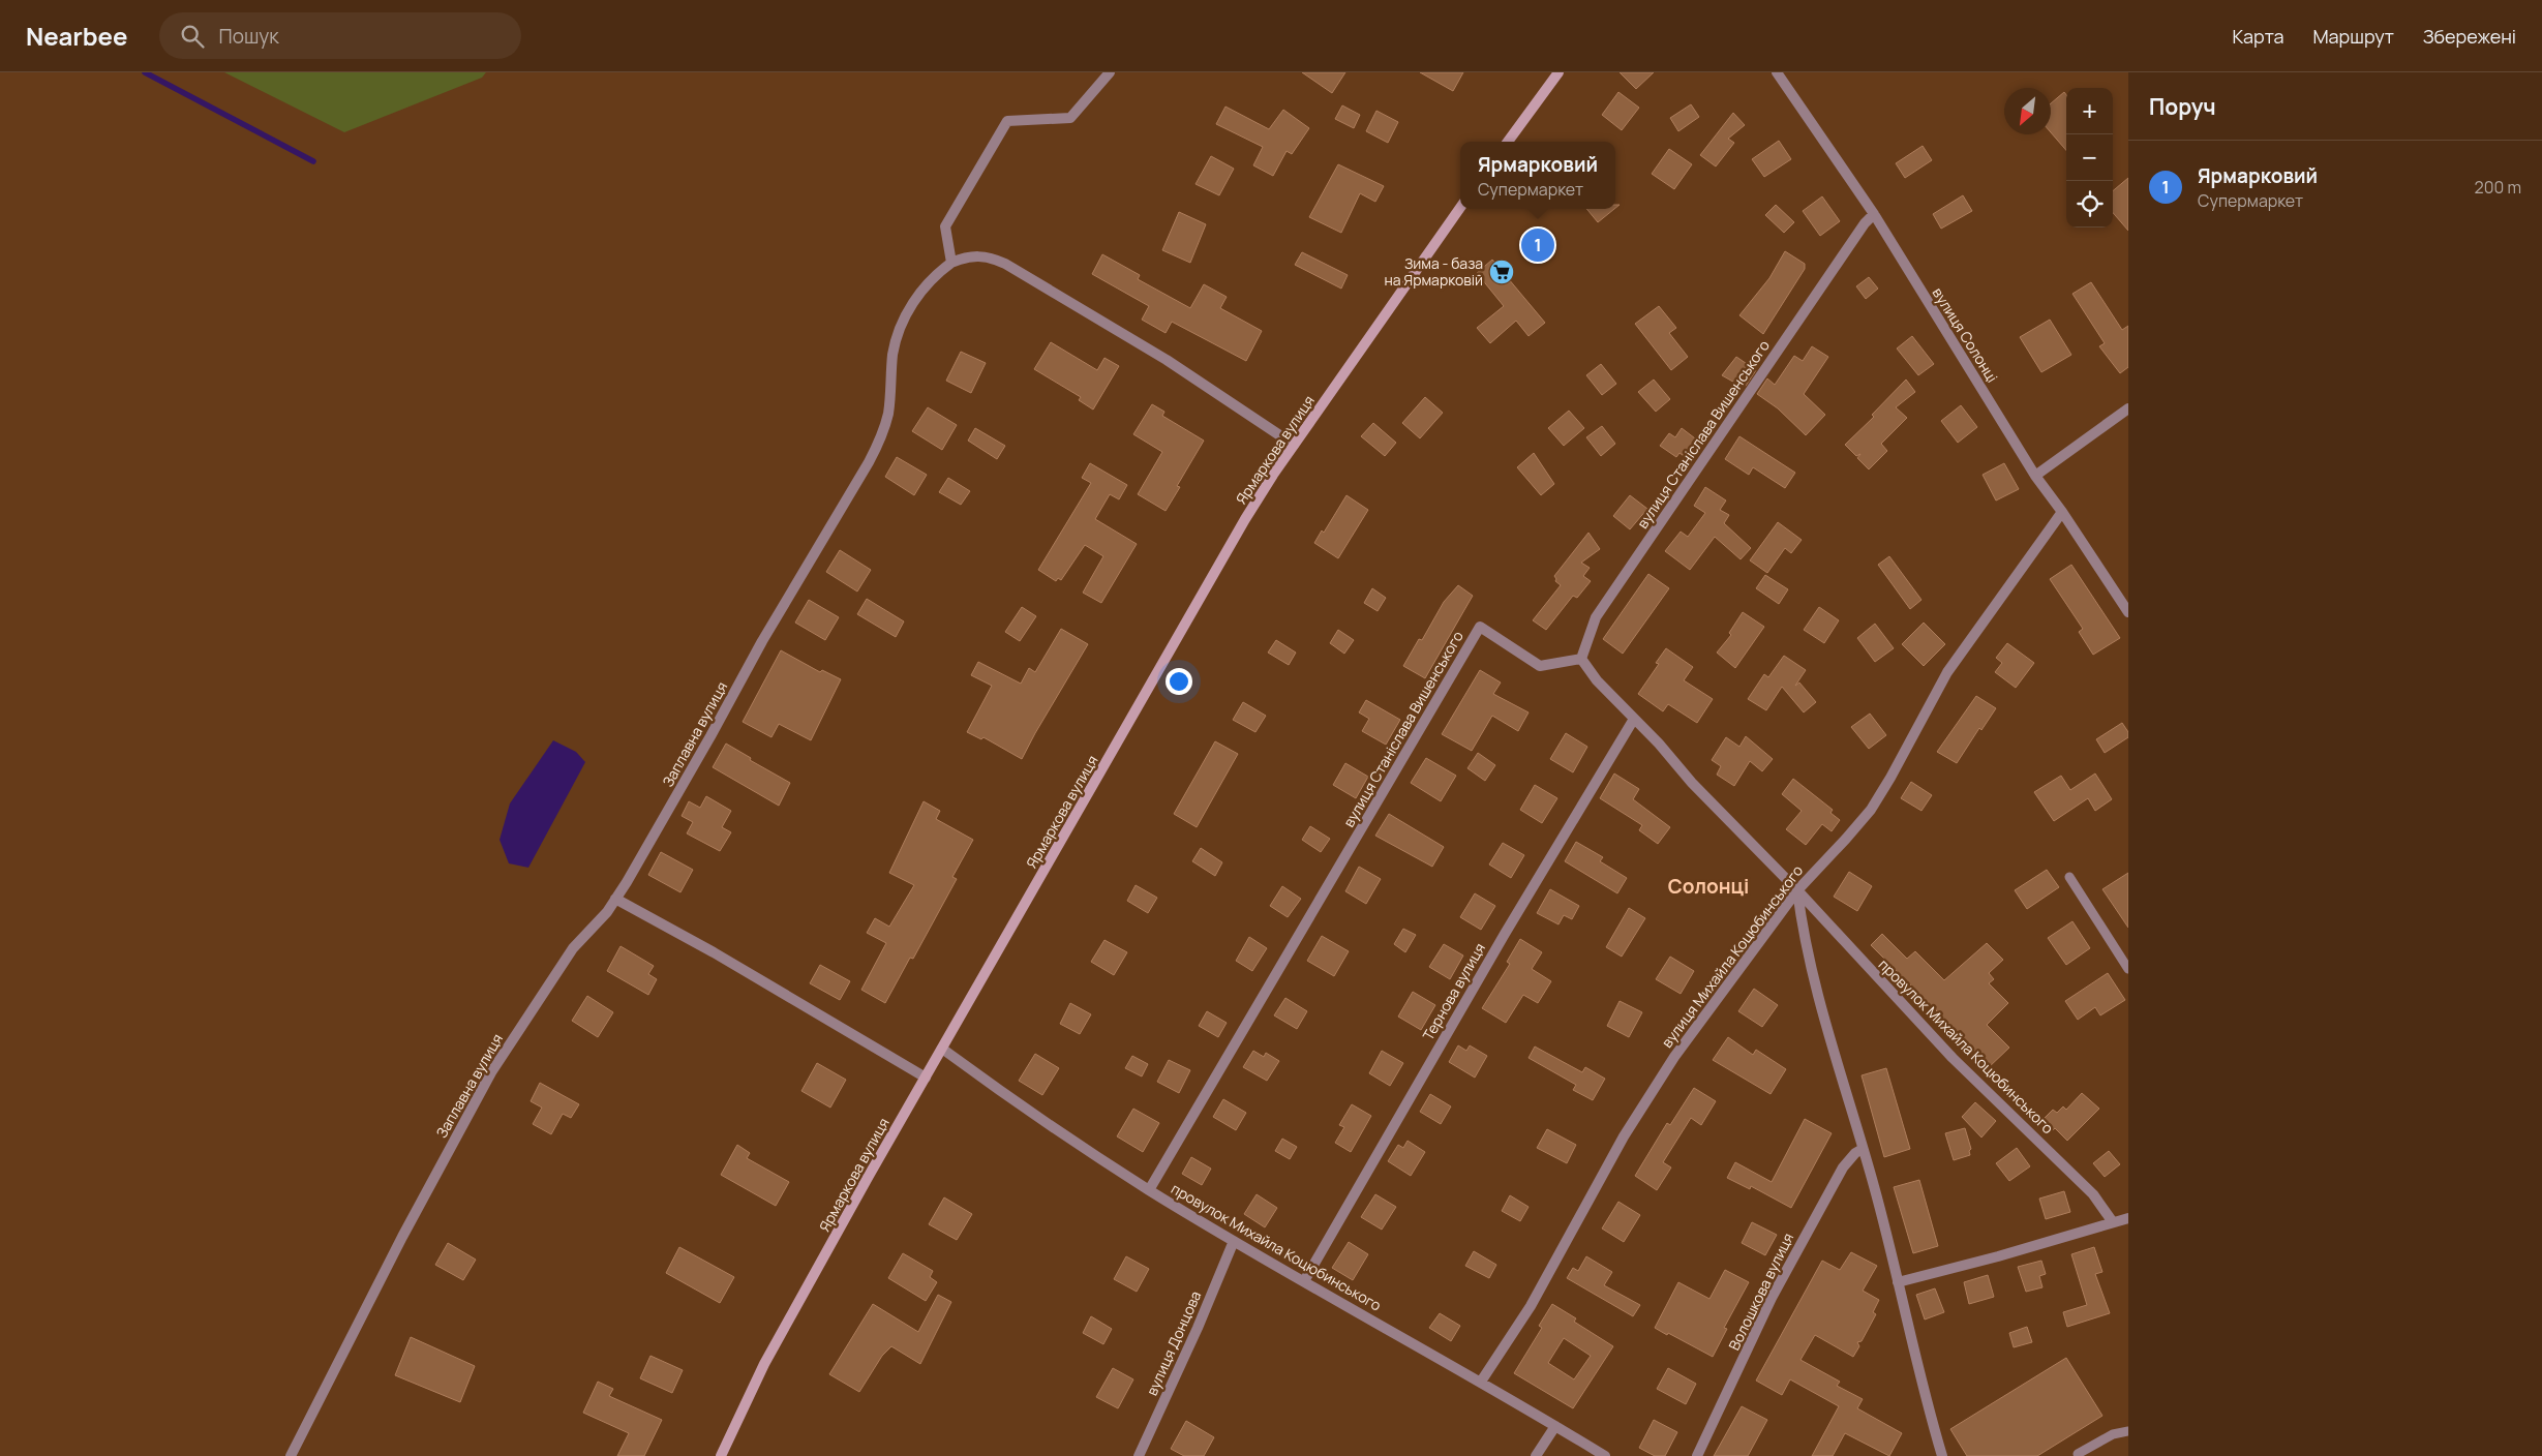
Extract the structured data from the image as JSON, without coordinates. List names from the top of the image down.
{
  "streets": {
    "main road": ["Ярмаркова вулиця"],
    "street": [
      "вулиця Солонці",
      "вулиця Станіслава Вишенського",
      "Заплавна вулиця",
      "вулиця Михайла Коцюбинського",
      "Тернова вулиця",
      "провулок Михайла Коцюбинського",
      "Волошкова вулиця",
      "вулиця Донцова"
    ]
  },
  "crossings": [
    ["вулиця Солонці", "вулиця Станіслава Вишенського"],
    ["вулиця Солонці", "вулиця Михайла Коцюбинського"],
    ["вулиця Станіслава Вишенського", "провулок Михайла Коцюбинського"],
    ["Ярмаркова вулиця", "провулок Михайла Коцюбинського"],
    ["вулиця Михайла Коцюбинського", "провулок Михайла Коцюбинського"],
    ["Тернова вулиця", "провулок Михайла Коцюбинського"],
    ["провулок Михайла Коцюбинського", "вулиця Донцова"]
  ],
  "districts": ["Солонці"],
  "places": {
    "supermarket": ["Зима - база на Ярмарковій"]
  },
  "north": "bottom left",
  "page": {
    "header": "Nearbee",
    "search": "Пошук",
    "nav": ["Карта", "Маршрут", "Збережені"],
    "heading": "Поруч",
    "map_buttons": ["+", "−"],
    "list": [
      {
        "mark": "1",
        "name": "Ярмарковий",
        "note": "Супермаркет",
        "value": "200 m"
      }
    ],
    "popup": ["Ярмарковий", "Супермаркет"],
    "pins": "1"
  }
}
